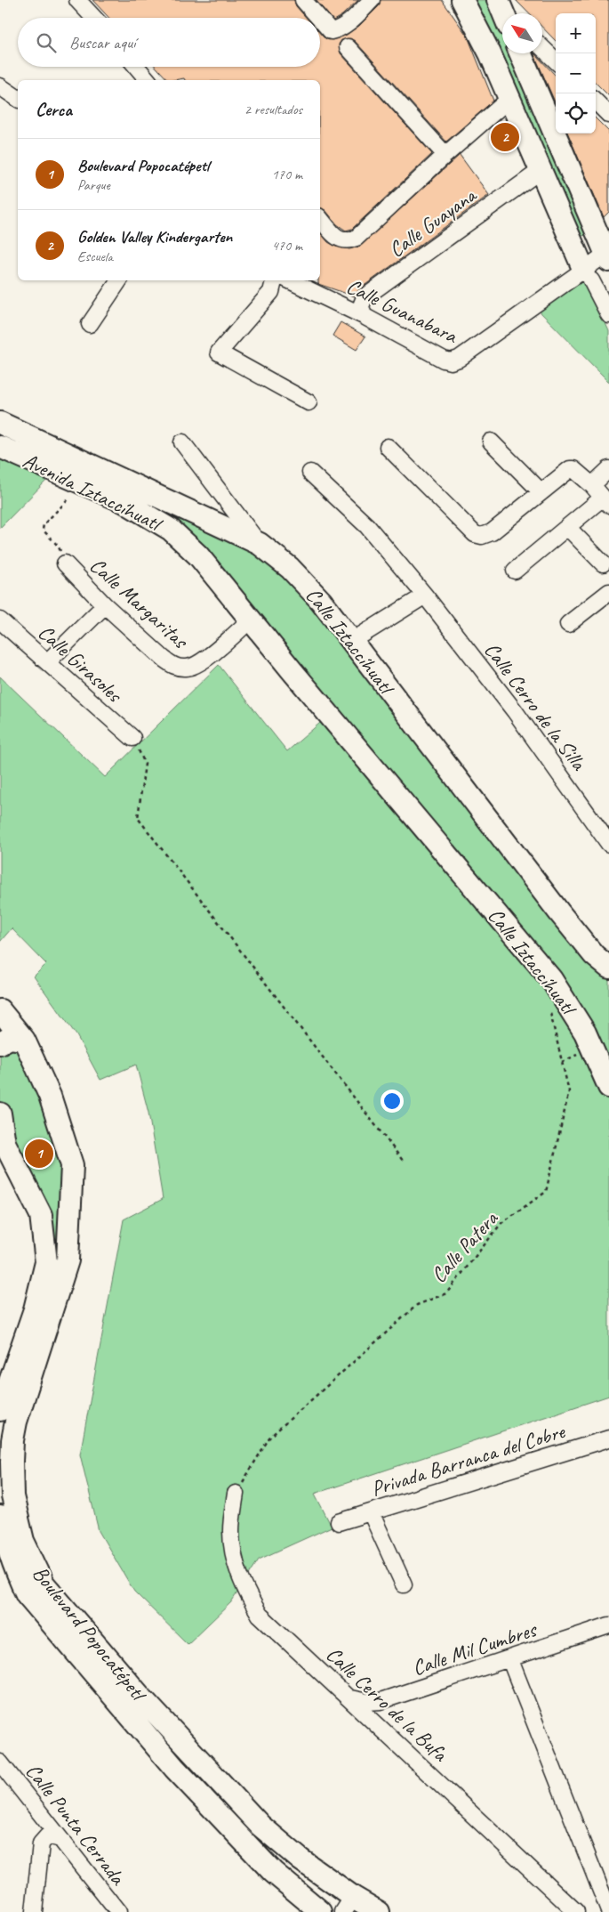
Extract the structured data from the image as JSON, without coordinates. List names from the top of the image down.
{
  "streets": {
    "street": [
      "Calle Guayana",
      "Calle Guanabara",
      "Avenida Iztaccíhuatl",
      "Calle Margaritas",
      "Calle Iztaccíhuatl",
      "Calle Girasoles",
      "Calle Cerro de la Silla",
      "Privada Barranca del Cobre",
      "Boulevard Popocatépetl",
      "Calle Mil Cumbres",
      "Calle Cerro de la Bufa",
      "Calle Punta Cerrada"
    ],
    "path": ["Calle Patera"]
  },
  "crossings": [
    ["Calle Guayana", "Calle Guanabara"],
    ["Avenida Iztaccíhuatl", "Calle Margaritas"],
    ["Avenida Iztaccíhuatl", "Calle Iztaccíhuatl"],
    ["Calle Patera", "Calle Cerro de la Bufa"],
    ["Calle Mil Cumbres", "Calle Cerro de la Bufa"]
  ],
  "north": "top left",
  "page": {
    "map_buttons": ["+", "−"],
    "search": "Buscar aquí",
    "heading": ["Cerca", "2 resultados"],
    "pins": ["2", "1"],
    "list": [
      {
        "mark": "1",
        "name": "Boulevard Popocatépetl",
        "note": "Parque",
        "value": "170 m"
      },
      {
        "mark": "2",
        "name": "Golden Valley Kindergarten",
        "note": "Escuela",
        "value": "470 m"
      }
    ]
  }
}
